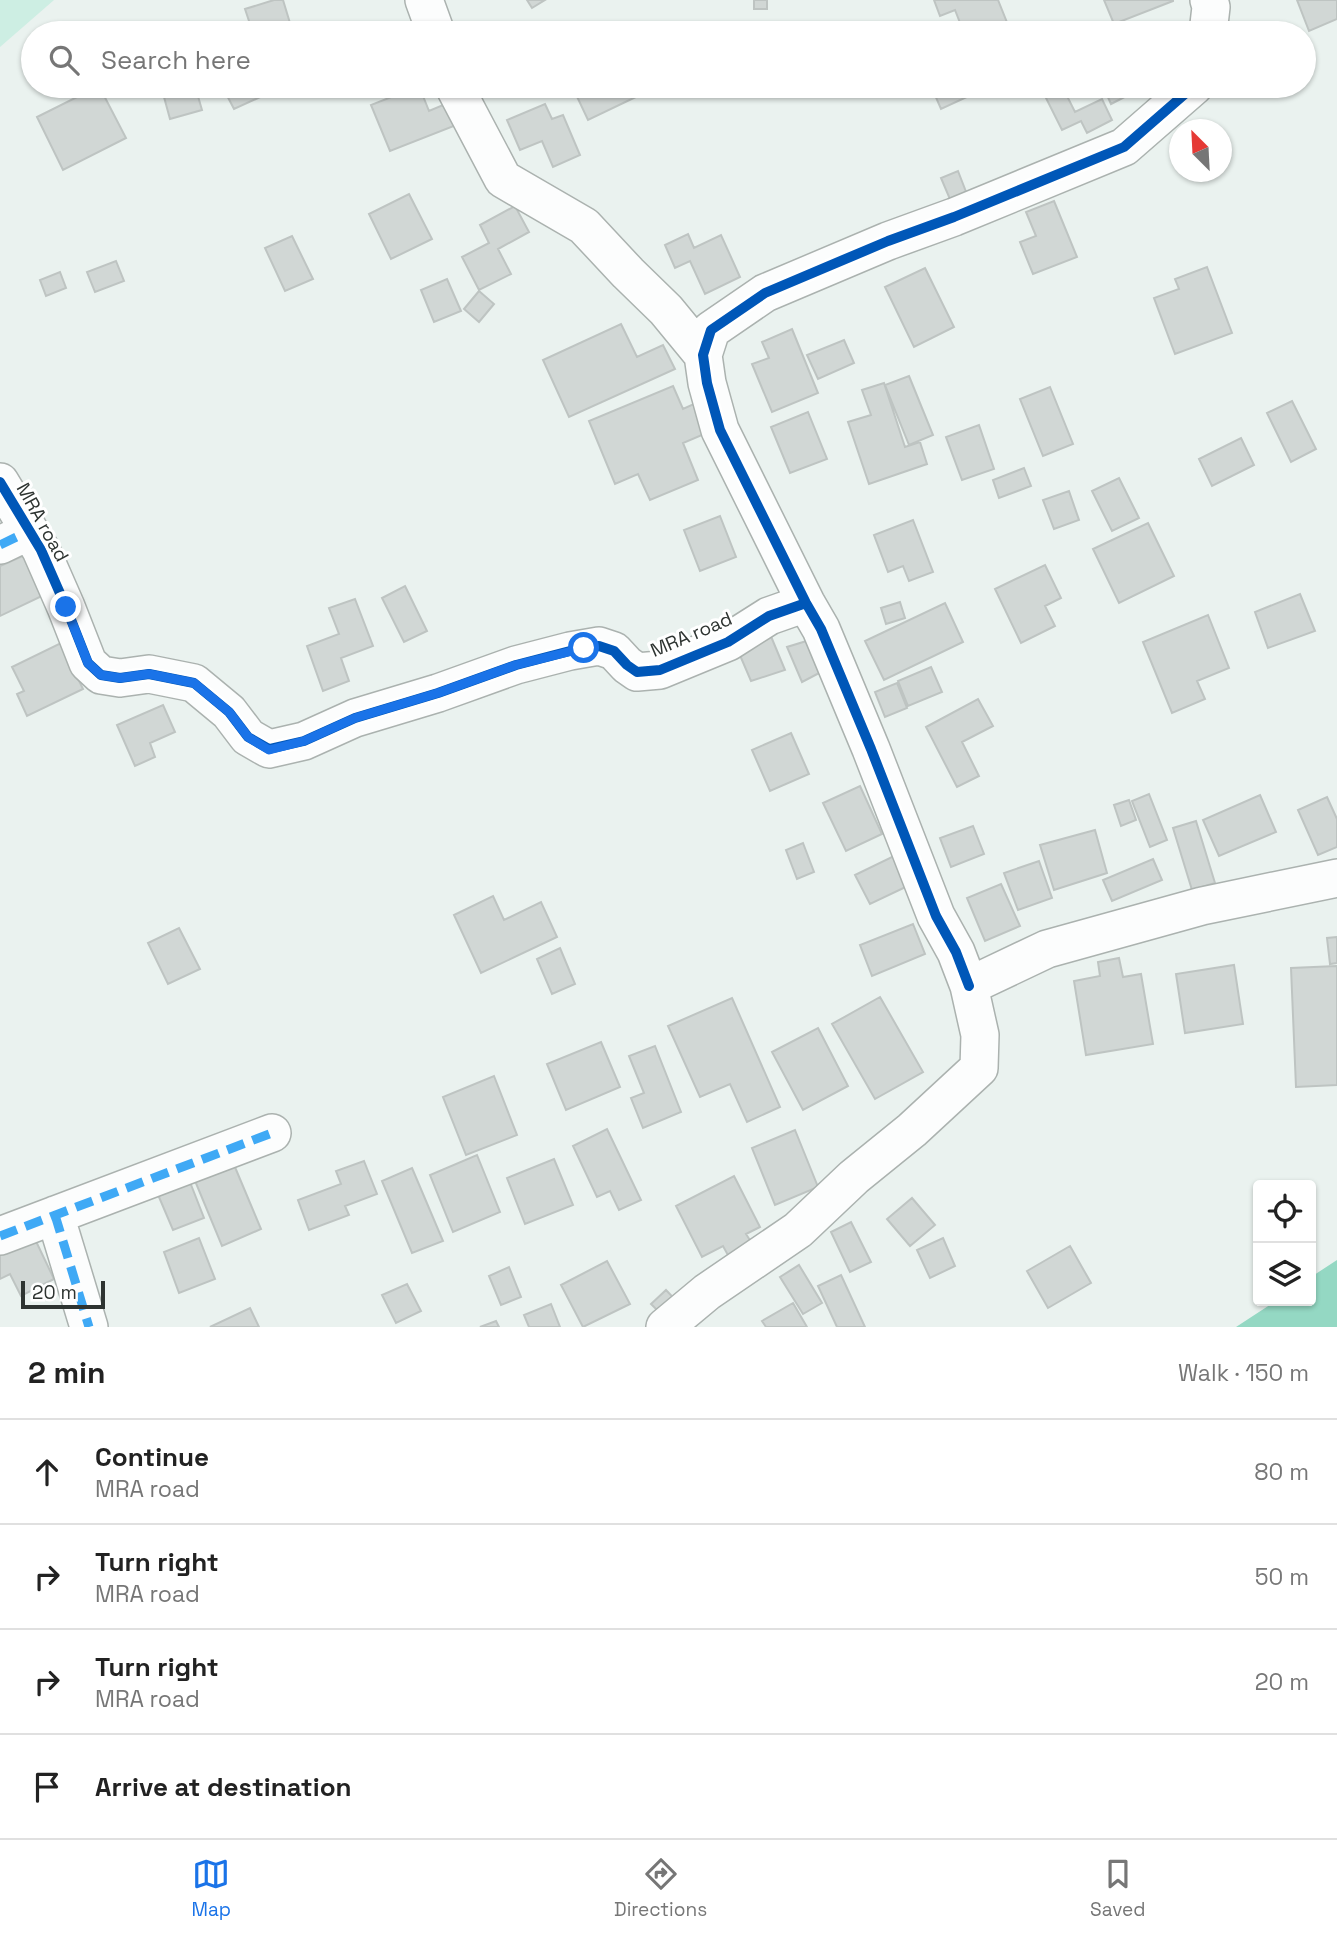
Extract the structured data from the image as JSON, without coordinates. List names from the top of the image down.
{
  "streets": {
    "street": ["MRA road"]
  },
  "scale_bar": "20 m",
  "north": "top left",
  "page": {
    "search": "Search here",
    "scale": "20 m",
    "heading": ["2 min", "Walk · 150 m"],
    "list": [
      ["Continue", "MRA road", "80 m"],
      ["Turn right", "MRA road", "50 m"],
      ["Turn right", "MRA road", "20 m"],
      "Arrive at destination"
    ],
    "nav": ["Map", "Directions", "Saved"]
  }
}
